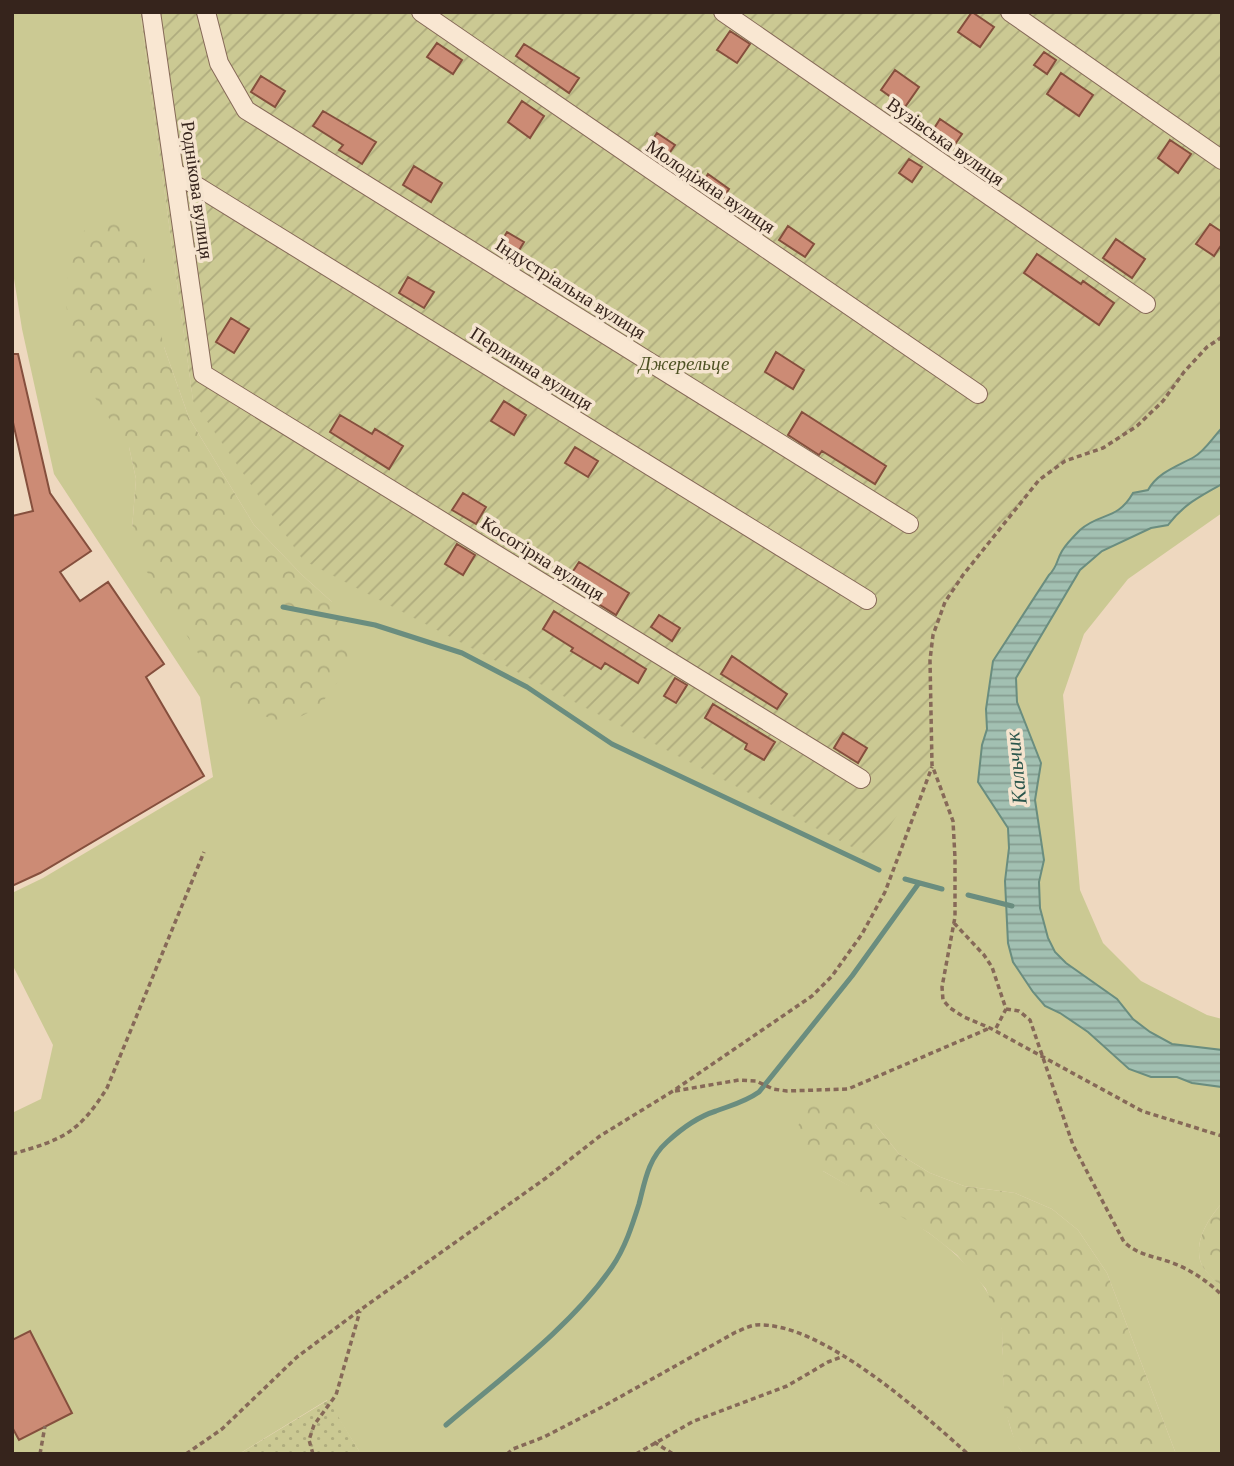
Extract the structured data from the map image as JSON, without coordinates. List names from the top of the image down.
{
  "streets": {
    "lane": [
      "Вузівська вулиця",
      "Молодіжна вулиця",
      "Роднікова вулиця",
      "Індустріальна вулиця",
      "Перлинна вулиця",
      "Косогірна вулиця"
    ]
  },
  "crossings": [
    ["Роднікова вулиця", "Перлинна вулиця"],
    ["Роднікова вулиця", "Косогірна вулиця"]
  ],
  "water": ["Кальчик"],
  "parks": ["Джерельце"]
}
